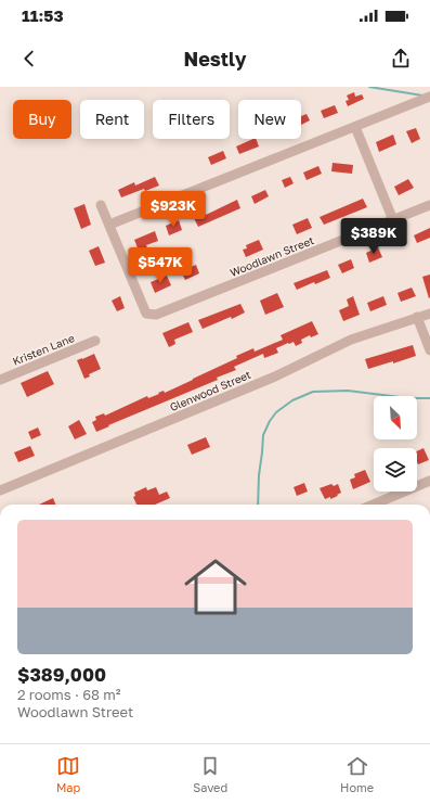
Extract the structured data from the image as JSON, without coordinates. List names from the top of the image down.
{
  "streets": {
    "street": ["Woodlawn Street", "Kristen Lane", "Glenwood Street"]
  },
  "north": "bottom right",
  "page": {
    "status": "11:53",
    "header": "Nestly",
    "chip": [
      "Buy",
      "Rent",
      "Filters",
      "New"
    ],
    "price": ["$923K", "$389K", "$547K"],
    "list": [
      {
        "name": "$389,000",
        "note": "2 rooms · 68 m² · Woodlawn Street"
      }
    ],
    "tabs": ["Map", "Saved", "Home"]
  }
}
